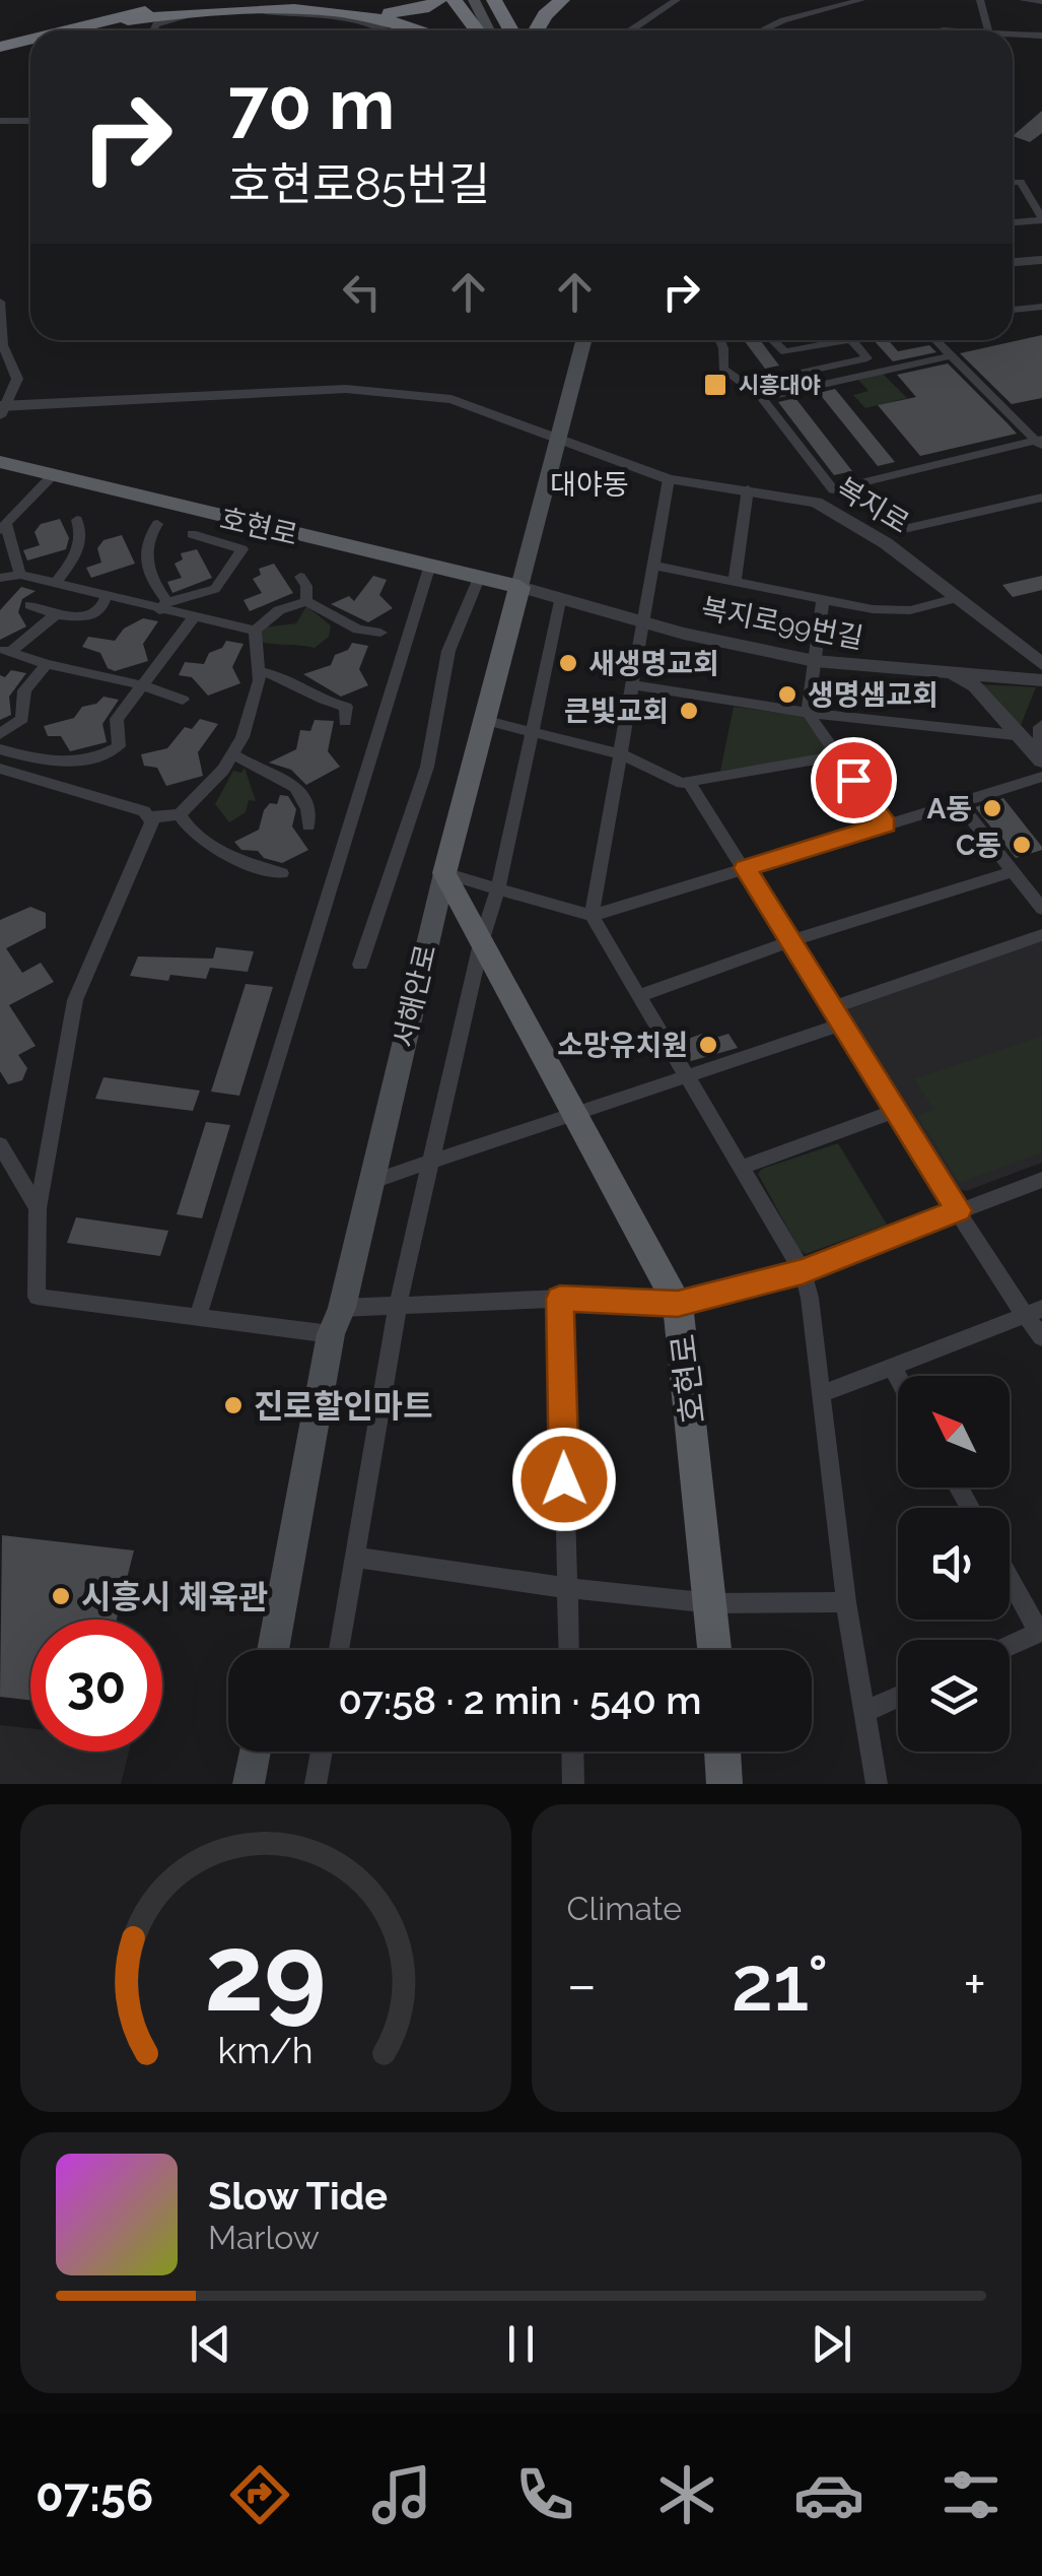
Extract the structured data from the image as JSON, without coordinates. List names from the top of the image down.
{
  "streets": {
    "main road": ["호현로", "서해안로"],
    "street": ["복지로", "복지로99번길"]
  },
  "crossings": [
    ["복지로", "서해안로"],
    ["호현로", "복지로99번길"],
    ["호현로", "서해안로"],
    ["복지로99번길", "서해안로"]
  ],
  "districts": ["대야동"],
  "places": {
    "transit": ["시흥대야"],
    "other": [
      "새생명교회",
      "생명샘교회",
      "큰빛교회",
      "A동",
      "C동",
      "소망유치원",
      "진로할인마트",
      "시흥시 체육관"
    ]
  },
  "north": "top left",
  "page": {
    "turn": ["70 m", "호현로85번길"],
    "limit": "30",
    "trip": "07:58 · 2 min · 540 m",
    "tile": "Climate",
    "heat": ["−", "21°", "+"],
    "song": ["Slow Tide", "Marlow"],
    "tabs": "07:56",
    "gauge": ["29", "km/h"]
  }
}
